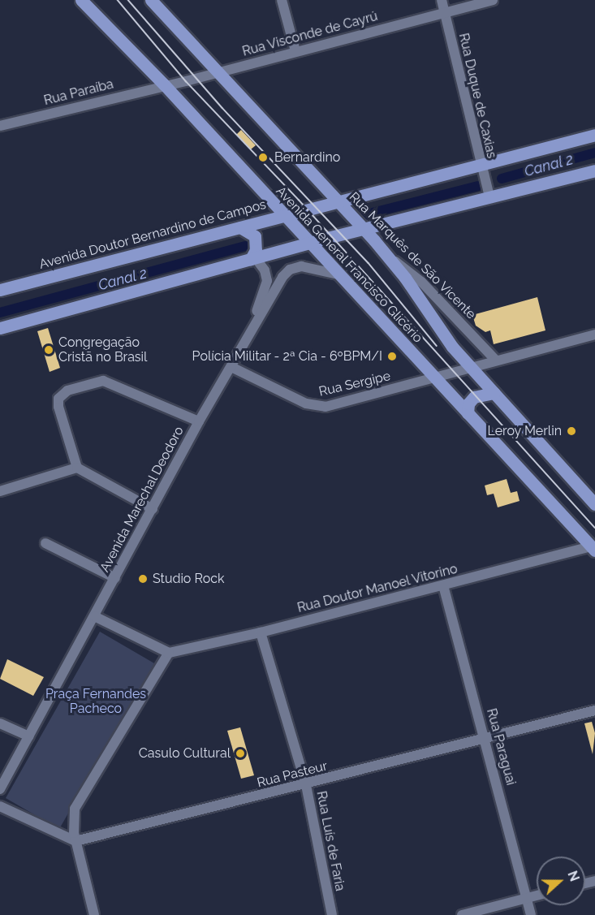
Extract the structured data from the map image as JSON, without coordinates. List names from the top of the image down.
{
  "streets": {
    "main road": ["Avenida Doutor Bernardino de Campos", "Rua Marquês de São Vicente", "Avenida General Francisco Glicério"],
    "street": [
      "Rua Visconde de Cayrú",
      "Rua Paraíba",
      "Rua Duque de Caxias",
      "Rua Sergipe",
      "Avenida Marechal Deodoro",
      "Rua Doutor Manoel Vitorino",
      "Rua Paraguai",
      "Rua Pasteur",
      "Rua Luís de Faria"
    ]
  },
  "crossings": [
    ["Rua Visconde de Cayrú", "Rua Paraíba"],
    ["Rua Visconde de Cayrú", "Rua Duque de Caxias"],
    ["Rua Visconde de Cayrú", "Rua Marquês de São Vicente"],
    ["Rua Visconde de Cayrú", "Avenida General Francisco Glicério"],
    ["Rua Paraíba", "Avenida General Francisco Glicério"],
    ["Rua Duque de Caxias", "Avenida Doutor Bernardino de Campos"],
    ["Avenida Doutor Bernardino de Campos", "Rua Marquês de São Vicente"],
    ["Avenida Doutor Bernardino de Campos", "Avenida General Francisco Glicério"],
    ["Rua Marquês de São Vicente", "Avenida General Francisco Glicério"],
    ["Rua Marquês de São Vicente", "Rua Sergipe"],
    ["Avenida General Francisco Glicério", "Rua Sergipe"],
    ["Avenida General Francisco Glicério", "Avenida Marechal Deodoro"],
    ["Avenida General Francisco Glicério", "Rua Doutor Manoel Vitorino"],
    ["Rua Sergipe", "Avenida Marechal Deodoro"],
    ["Rua Doutor Manoel Vitorino", "Rua Paraguai"],
    ["Rua Doutor Manoel Vitorino", "Rua Luís de Faria"],
    ["Rua Paraguai", "Rua Pasteur"],
    ["Rua Pasteur", "Rua Luís de Faria"]
  ],
  "water": ["Canal 2"],
  "parks": ["Praça Fernandes Pacheco"],
  "places": [
    "Bernardino",
    "Congregação Cristã no Brasil",
    "Polícia Militar - 2ª Cia - 6ºBPM/I",
    "Leroy Merlin",
    "Studio Rock",
    "Casulo Cultural"
  ],
  "north": "right"
}
